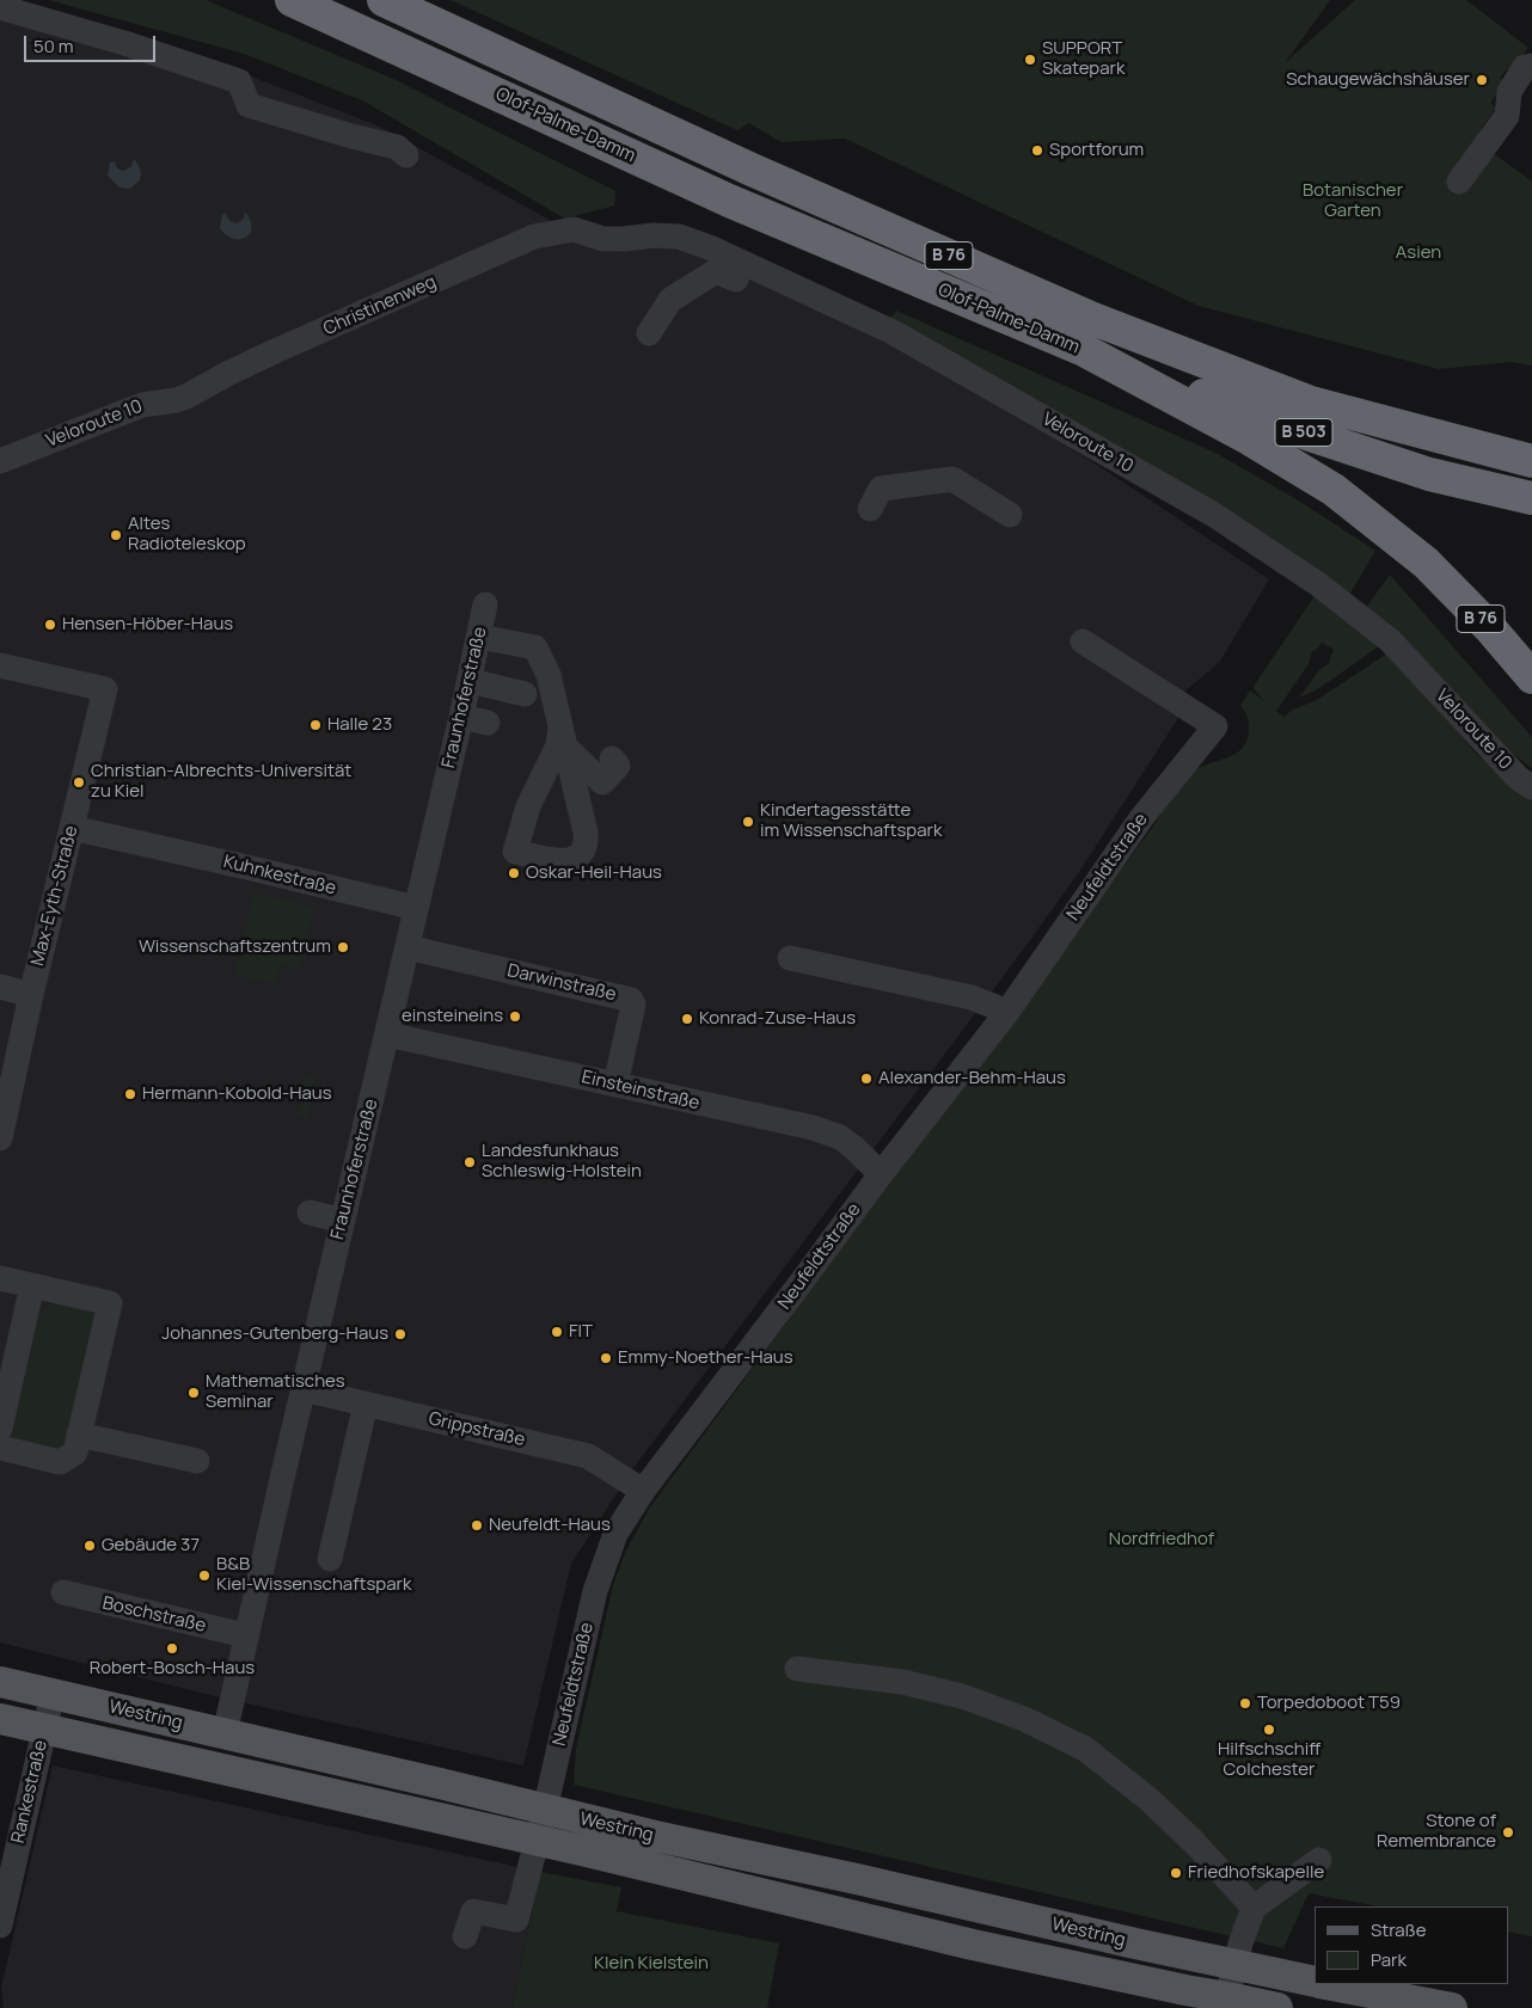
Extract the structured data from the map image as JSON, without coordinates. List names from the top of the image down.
{
  "streets": {
    "highway": ["Olof-Palme-Damm", "B 76", "B 503"],
    "main road": ["Westring"],
    "street": [
      "Christinenweg",
      "Veloroute 10",
      "Fraunhoferstraße",
      "Neufeldtstraße",
      "Kuhnkestraße",
      "Max-Eyth-Straße",
      "Darwinstraße",
      "Einsteinstraße",
      "Grippstraße",
      "Boschstraße",
      "Rankestraße"
    ]
  },
  "crossings": [
    ["Olof-Palme-Damm", "B 503"],
    ["Christinenweg", "Veloroute 10"],
    ["Fraunhoferstraße", "Kuhnkestraße"],
    ["Fraunhoferstraße", "Darwinstraße"],
    ["Fraunhoferstraße", "Einsteinstraße"],
    ["Fraunhoferstraße", "Grippstraße"],
    ["Fraunhoferstraße", "Boschstraße"],
    ["Fraunhoferstraße", "Westring"],
    ["Neufeldtstraße", "Einsteinstraße"],
    ["Neufeldtstraße", "Grippstraße"],
    ["Neufeldtstraße", "Westring"],
    ["Kuhnkestraße", "Max-Eyth-Straße"],
    ["Darwinstraße", "Einsteinstraße"],
    ["Westring", "Rankestraße"]
  ],
  "parks": [
    "Botanischer Garten",
    "Asien",
    "Nordfriedhof",
    "Klein Kielstein"
  ],
  "places": [
    "SUPPORT Skatepark",
    "Schaugewächshäuser",
    "Sportforum",
    "Altes Radioteleskop",
    "Hensen-Höber-Haus",
    "Halle 23",
    "Christian-Albrechts-Universität zu Kiel",
    "Kindertagesstätte im Wissenschaftspark",
    "Oskar-Heil-Haus",
    "Wissenschaftszentrum",
    "einsteineins",
    "Konrad-Zuse-Haus",
    "Alexander-Behm-Haus",
    "Hermann-Kobold-Haus",
    "Landesfunkhaus Schleswig-Holstein",
    "FIT",
    "Johannes-Gutenberg-Haus",
    "Emmy-Noether-Haus",
    "Mathematisches Seminar",
    "Neufeldt-Haus",
    "Gebäude 37",
    "B&B Kiel-Wissenschaftspark",
    "Robert-Bosch-Haus",
    "Torpedoboot T59",
    "Hilfschschiff Colchester",
    "Stone of Remembrance",
    "Friedhofskapelle"
  ],
  "legend": ["Straße", "Park"],
  "scale_bar": "50 m"
}
